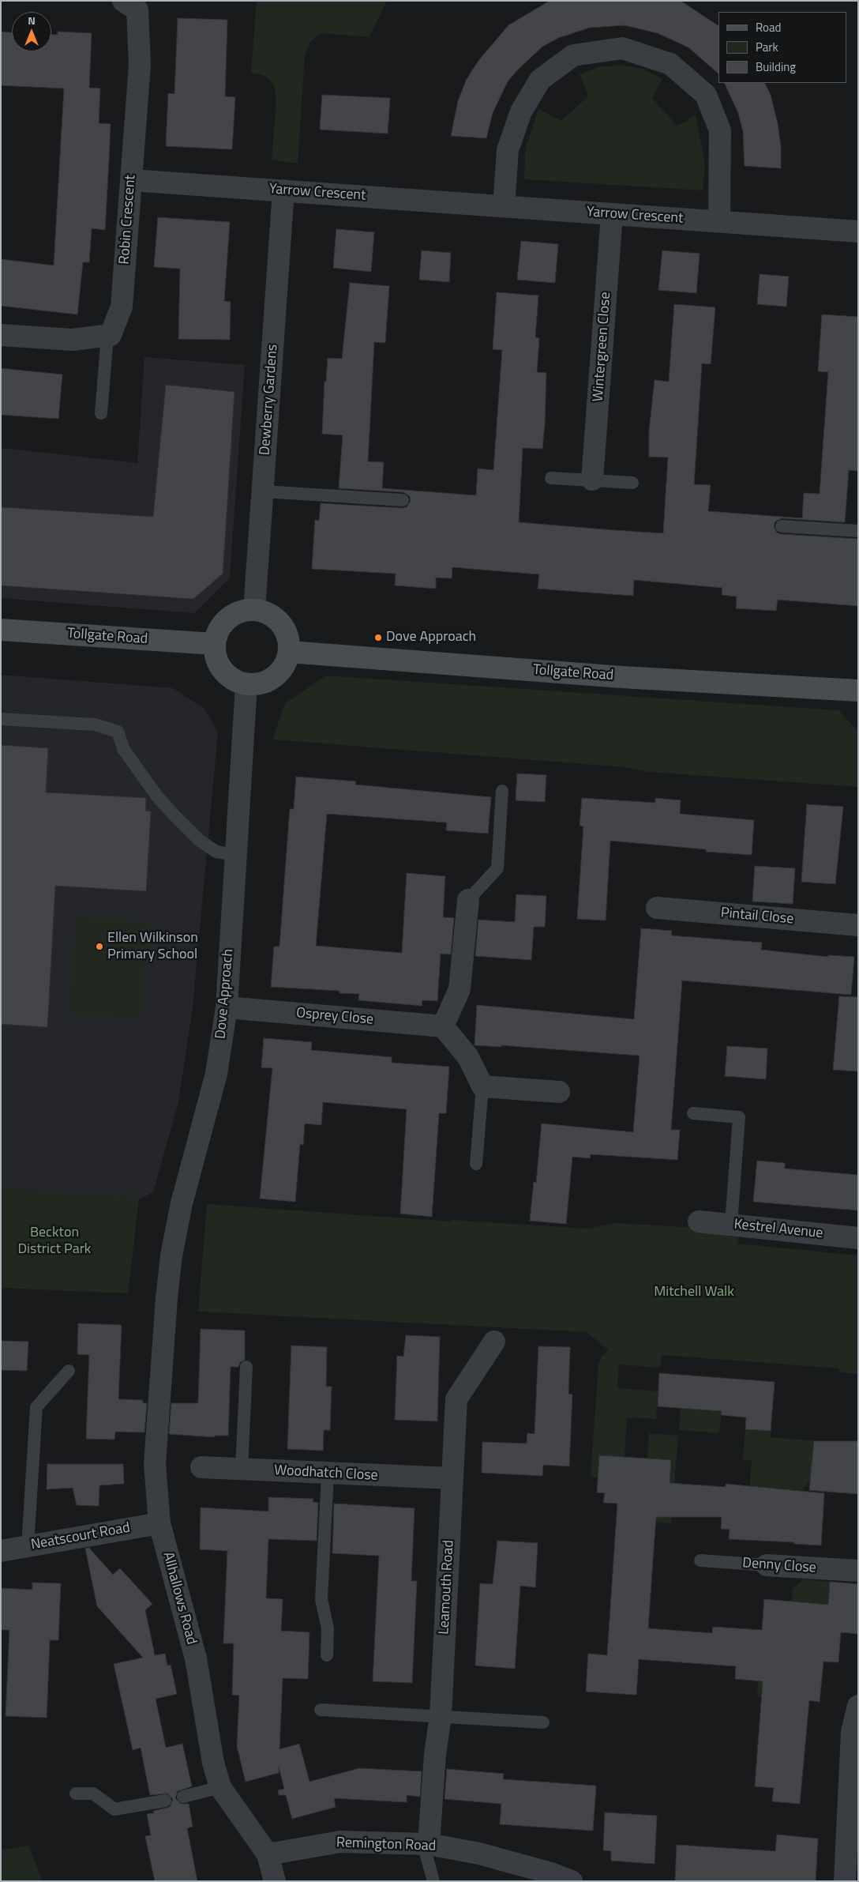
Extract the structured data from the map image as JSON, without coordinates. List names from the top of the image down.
{
  "streets": {
    "street": [
      "Yarrow Crescent",
      "Robin Crescent",
      "Wintergreen Close",
      "Dewberry Gardens",
      "Tollgate Road",
      "Pintail Close",
      "Dove Approach",
      "Osprey Close",
      "Kestrel Avenue",
      "Woodhatch Close",
      "Neatscourt Road",
      "Denny Close",
      "Leamouth Road",
      "Allhallows Road",
      "Remington Road"
    ]
  },
  "crossings": [
    ["Yarrow Crescent", "Robin Crescent"],
    ["Yarrow Crescent", "Wintergreen Close"],
    ["Yarrow Crescent", "Dewberry Gardens"],
    ["Dewberry Gardens", "Tollgate Road"],
    ["Dewberry Gardens", "Dove Approach"],
    ["Tollgate Road", "Dove Approach"],
    ["Dove Approach", "Osprey Close"],
    ["Dove Approach", "Allhallows Road"],
    ["Woodhatch Close", "Leamouth Road"],
    ["Neatscourt Road", "Allhallows Road"],
    ["Leamouth Road", "Remington Road"],
    ["Allhallows Road", "Remington Road"]
  ],
  "parks": ["Beckton District Park", "Mitchell Walk"],
  "places": ["Dove Approach", "Ellen Wilkinson Primary School"],
  "legend": ["Road", "Park", "Building"],
  "north": "top"
}
